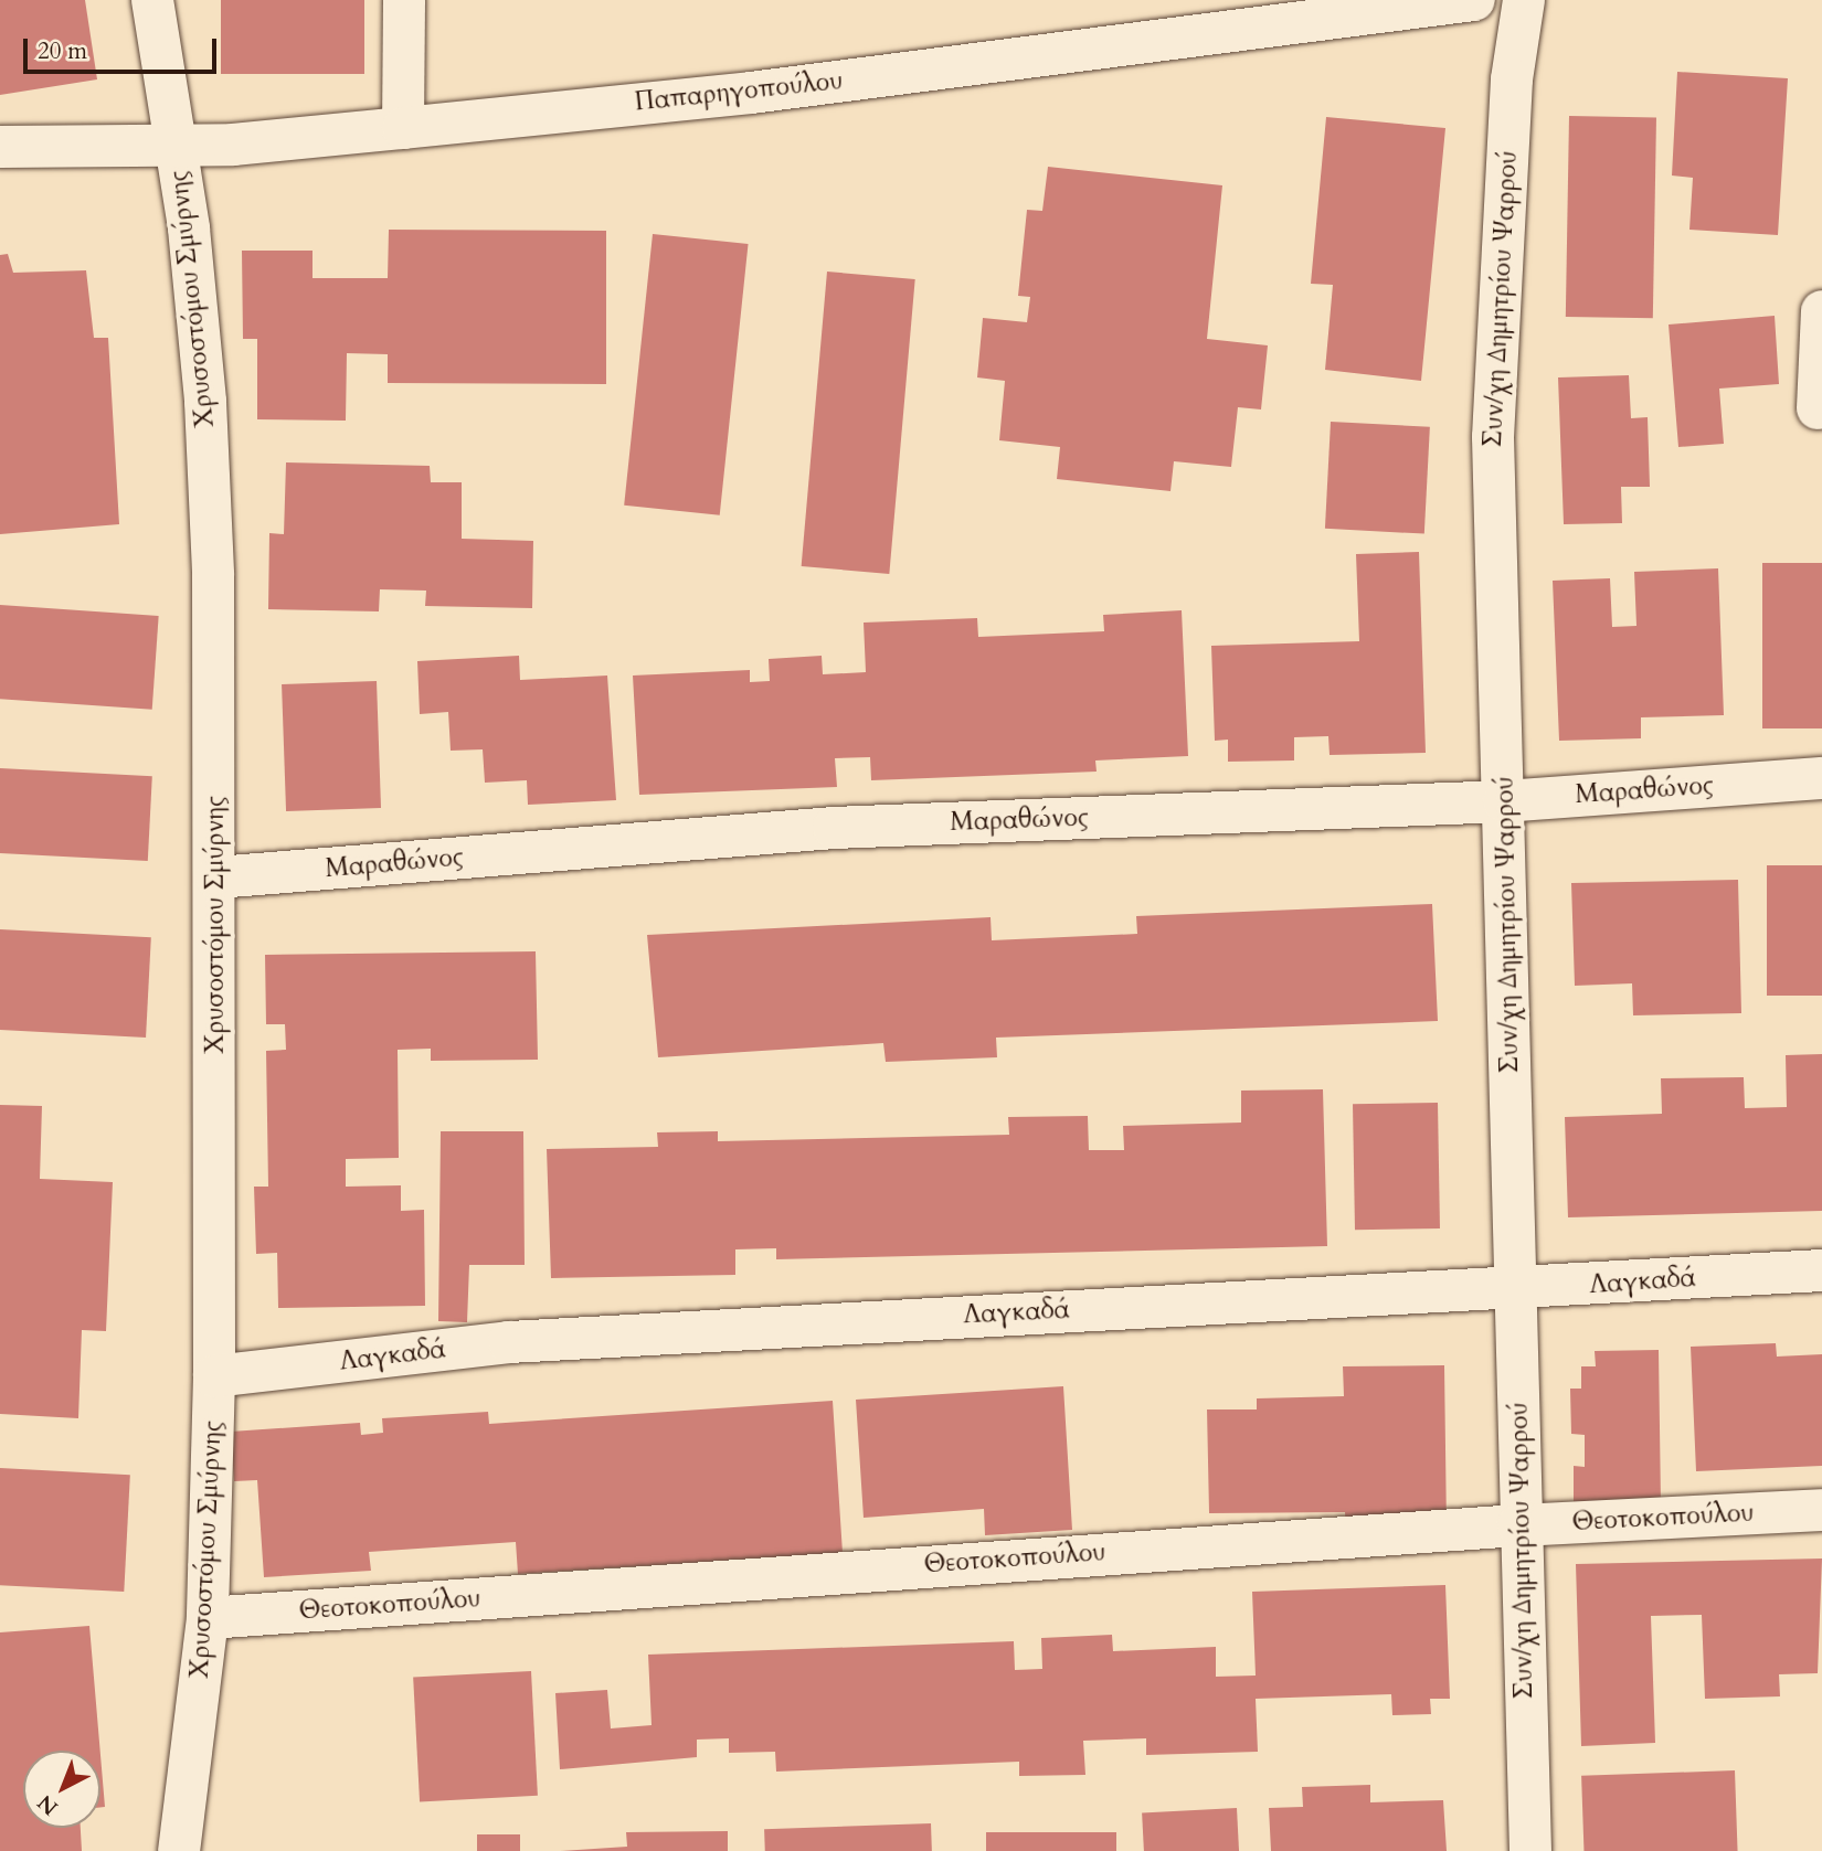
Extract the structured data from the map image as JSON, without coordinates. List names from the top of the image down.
{
  "streets": {
    "street": [
      "Παπαρηγοπούλου",
      "Χρυσοστόμου Σμύρνης",
      "Συν/χη Δημητρίου Ψαρρού",
      "Μαραθώνος",
      "Λαγκαδά",
      "Θεοτοκοπούλου"
    ]
  },
  "crossings": [
    ["Παπαρηγοπούλου", "Χρυσοστόμου Σμύρνης"],
    ["Χρυσοστόμου Σμύρνης", "Μαραθώνος"],
    ["Χρυσοστόμου Σμύρνης", "Λαγκαδά"],
    ["Χρυσοστόμου Σμύρνης", "Θεοτοκοπούλου"],
    ["Συν/χη Δημητρίου Ψαρρού", "Μαραθώνος"],
    ["Συν/χη Δημητρίου Ψαρρού", "Λαγκαδά"],
    ["Συν/χη Δημητρίου Ψαρρού", "Θεοτοκοπούλου"]
  ],
  "scale_bar": "20 m",
  "north": "bottom left"
}
